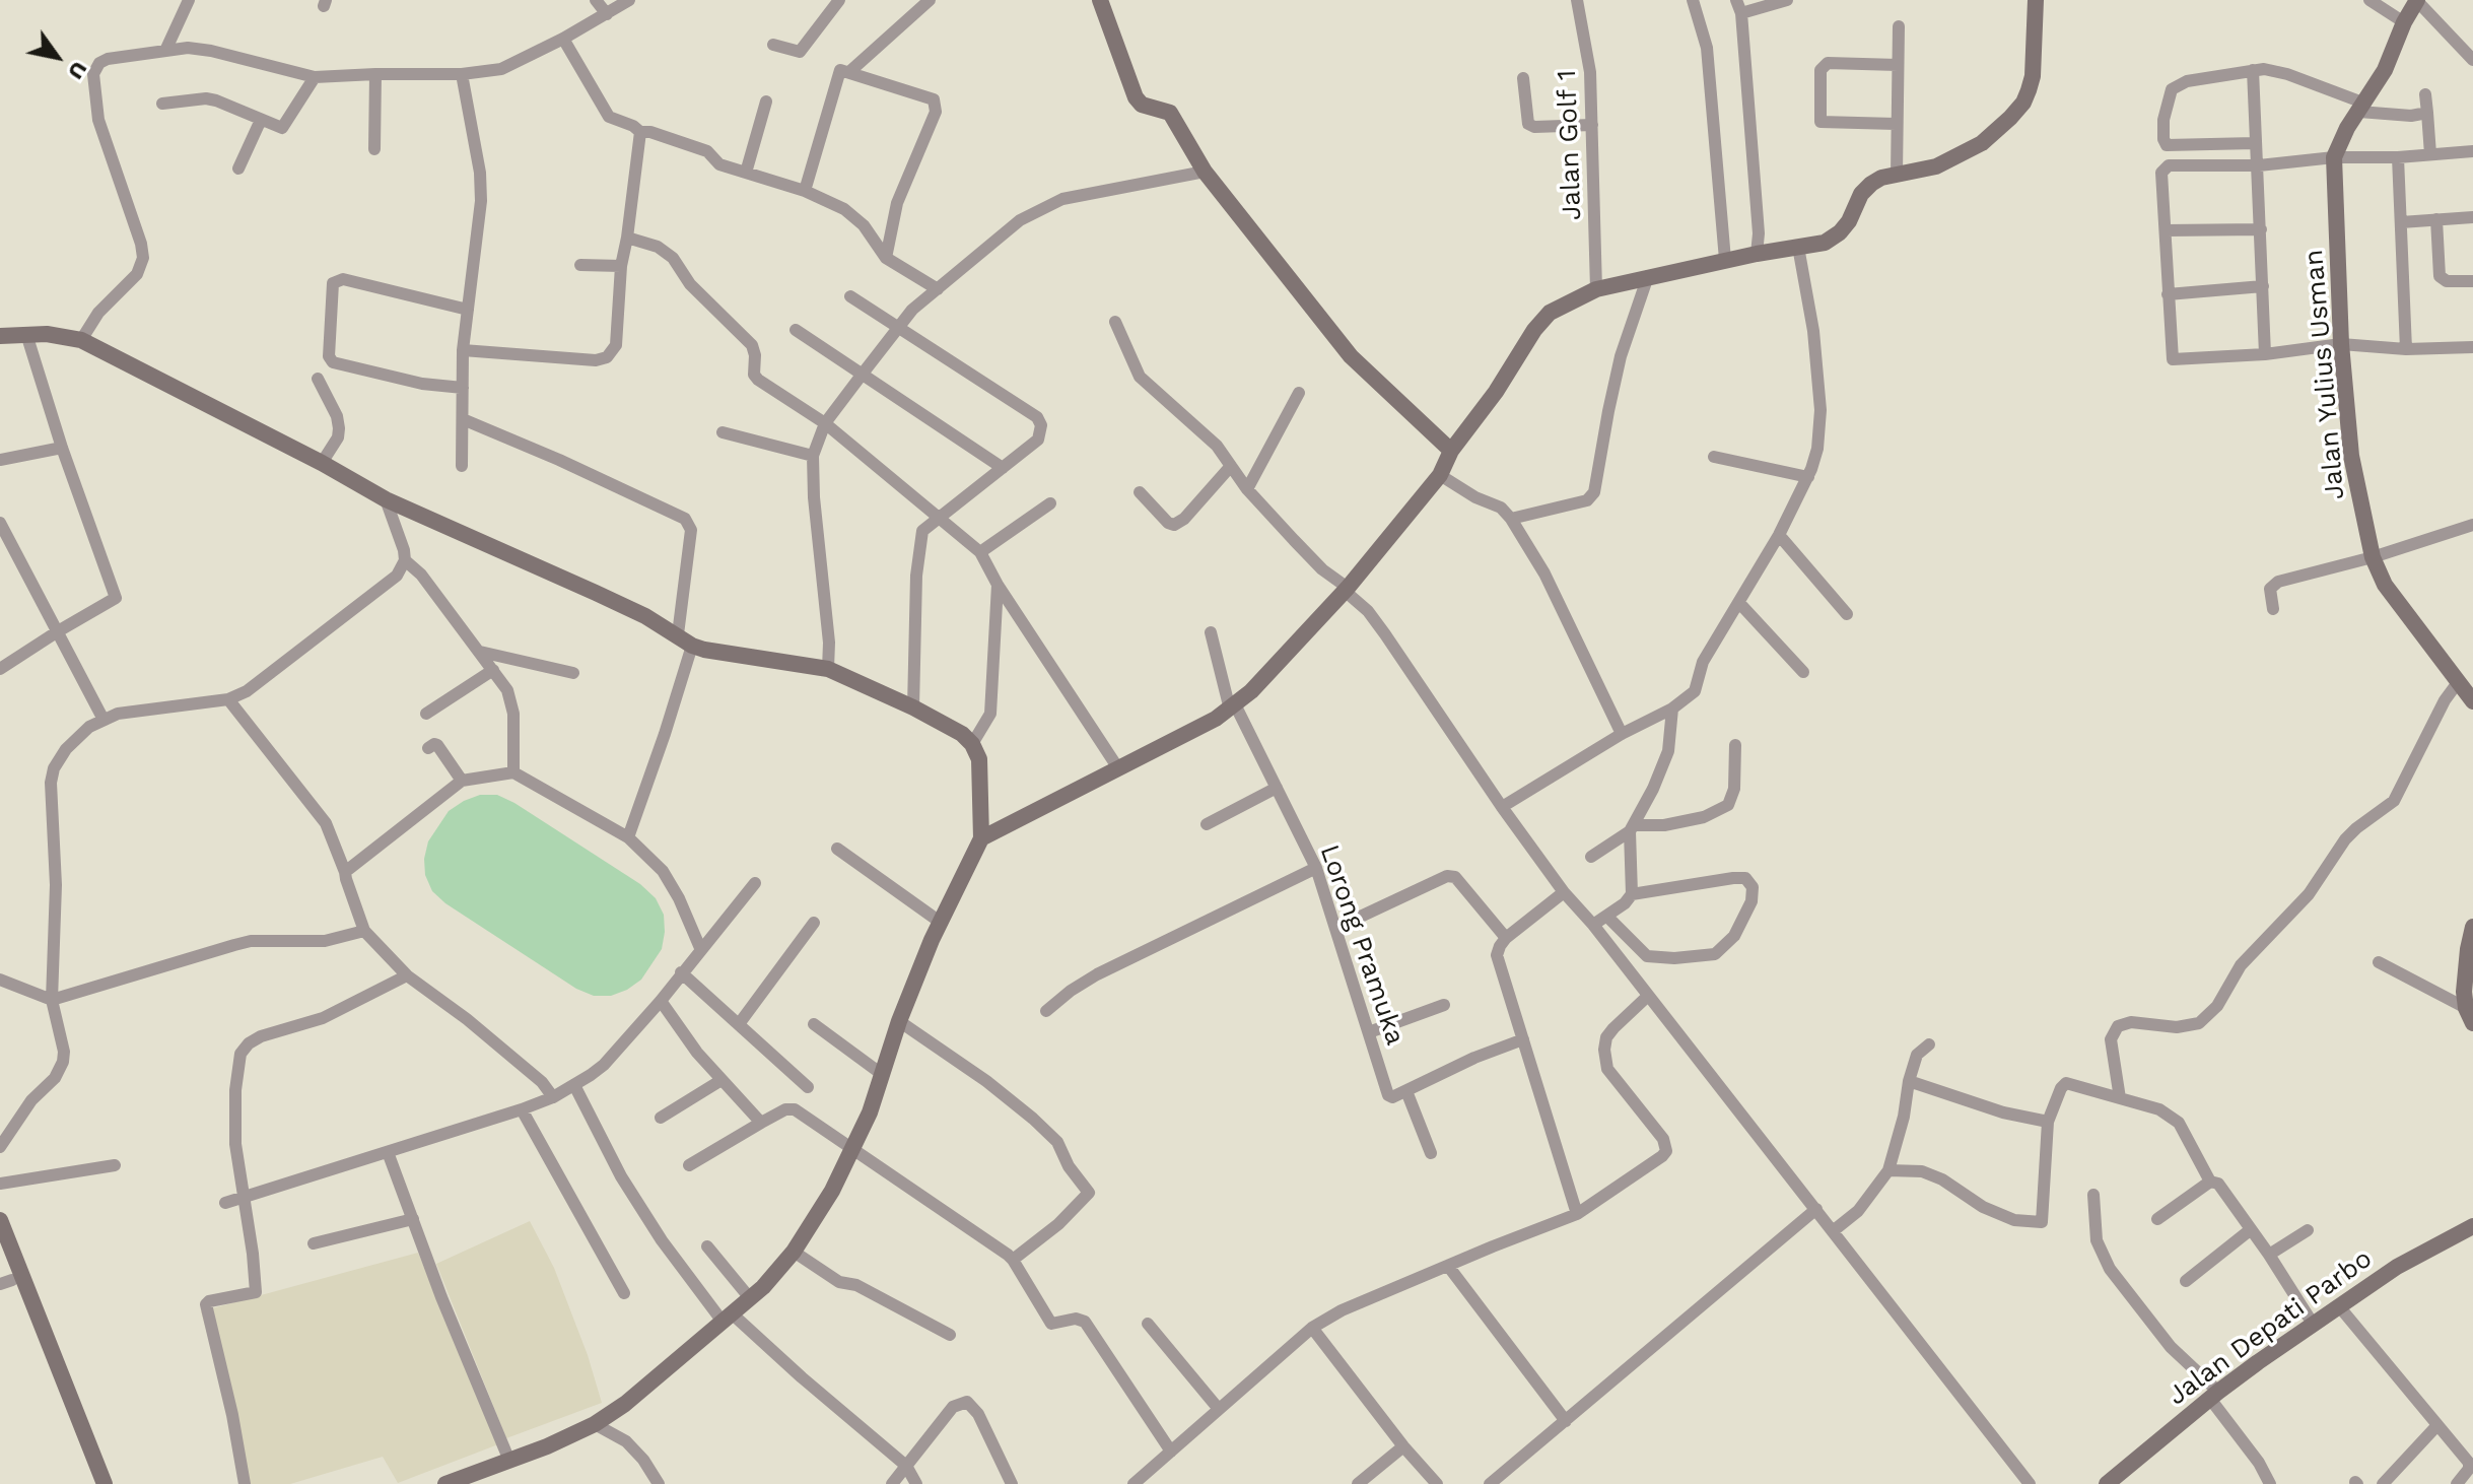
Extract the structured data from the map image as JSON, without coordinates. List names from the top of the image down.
{
  "streets": {
    "street": [
      "Jalan Golf 1",
      "Jalan Yulius Usman",
      "Lorong Pramuka",
      "Jalan Depati Parbo"
    ]
  },
  "north": "bottom right"
}
